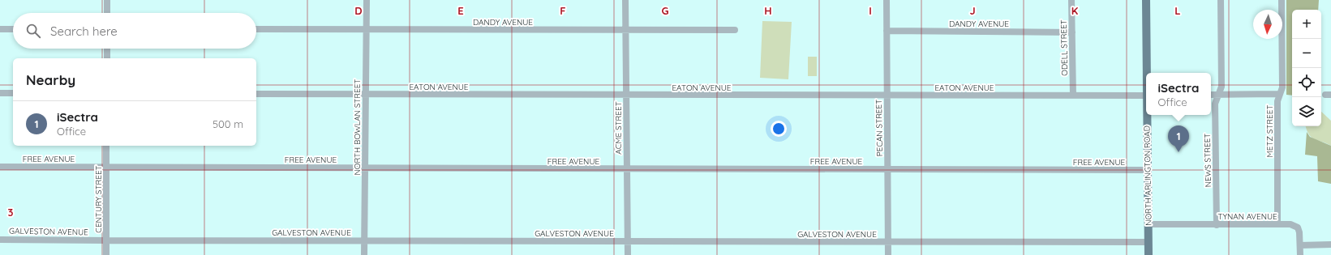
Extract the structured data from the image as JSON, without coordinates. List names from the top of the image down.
{
  "streets": {
    "main road": ["NORTH ARLINGTON ROAD"],
    "street": [
      "DANDY AVENUE",
      "ODELL STREET",
      "EATON AVENUE",
      "NORTH BOWLAN STREET",
      "ACME STREET",
      "PECAN STREET",
      "METZ STREET",
      "FREE AVENUE",
      "NEWS STREET",
      "CENTURY STREET",
      "TYNAN AVENUE",
      "GALVESTON AVENUE"
    ]
  },
  "crossings": [
    ["DANDY AVENUE", "ODELL STREET"],
    ["DANDY AVENUE", "NORTH BOWLAN STREET"],
    ["DANDY AVENUE", "ACME STREET"],
    ["DANDY AVENUE", "PECAN STREET"],
    ["ODELL STREET", "EATON AVENUE"],
    ["EATON AVENUE", "NORTH BOWLAN STREET"],
    ["EATON AVENUE", "ACME STREET"],
    ["EATON AVENUE", "PECAN STREET"],
    ["NORTH BOWLAN STREET", "FREE AVENUE"],
    ["NORTH BOWLAN STREET", "GALVESTON AVENUE"],
    ["ACME STREET", "FREE AVENUE"],
    ["ACME STREET", "GALVESTON AVENUE"],
    ["PECAN STREET", "FREE AVENUE"],
    ["PECAN STREET", "GALVESTON AVENUE"],
    ["METZ STREET", "TYNAN AVENUE"],
    ["FREE AVENUE", "NORTH ARLINGTON ROAD"],
    ["FREE AVENUE", "CENTURY STREET"],
    ["NEWS STREET", "TYNAN AVENUE"],
    ["NORTH ARLINGTON ROAD", "TYNAN AVENUE"],
    ["NORTH ARLINGTON ROAD", "GALVESTON AVENUE"],
    ["CENTURY STREET", "GALVESTON AVENUE"]
  ],
  "north": "bottom",
  "page": {
    "map_buttons": ["+", "−"],
    "search": "Search here",
    "heading": "Nearby",
    "popup": ["iSectra", "Office"],
    "list": [
      {
        "mark": "1",
        "name": "iSectra",
        "note": "Office",
        "value": "500 m"
      }
    ],
    "pins": "1"
  },
  "grid": {
    "columns": [
      "D",
      "E",
      "F",
      "G",
      "H",
      "I",
      "J",
      "K",
      "L"
    ],
    "rows": ["3"]
  }
}
